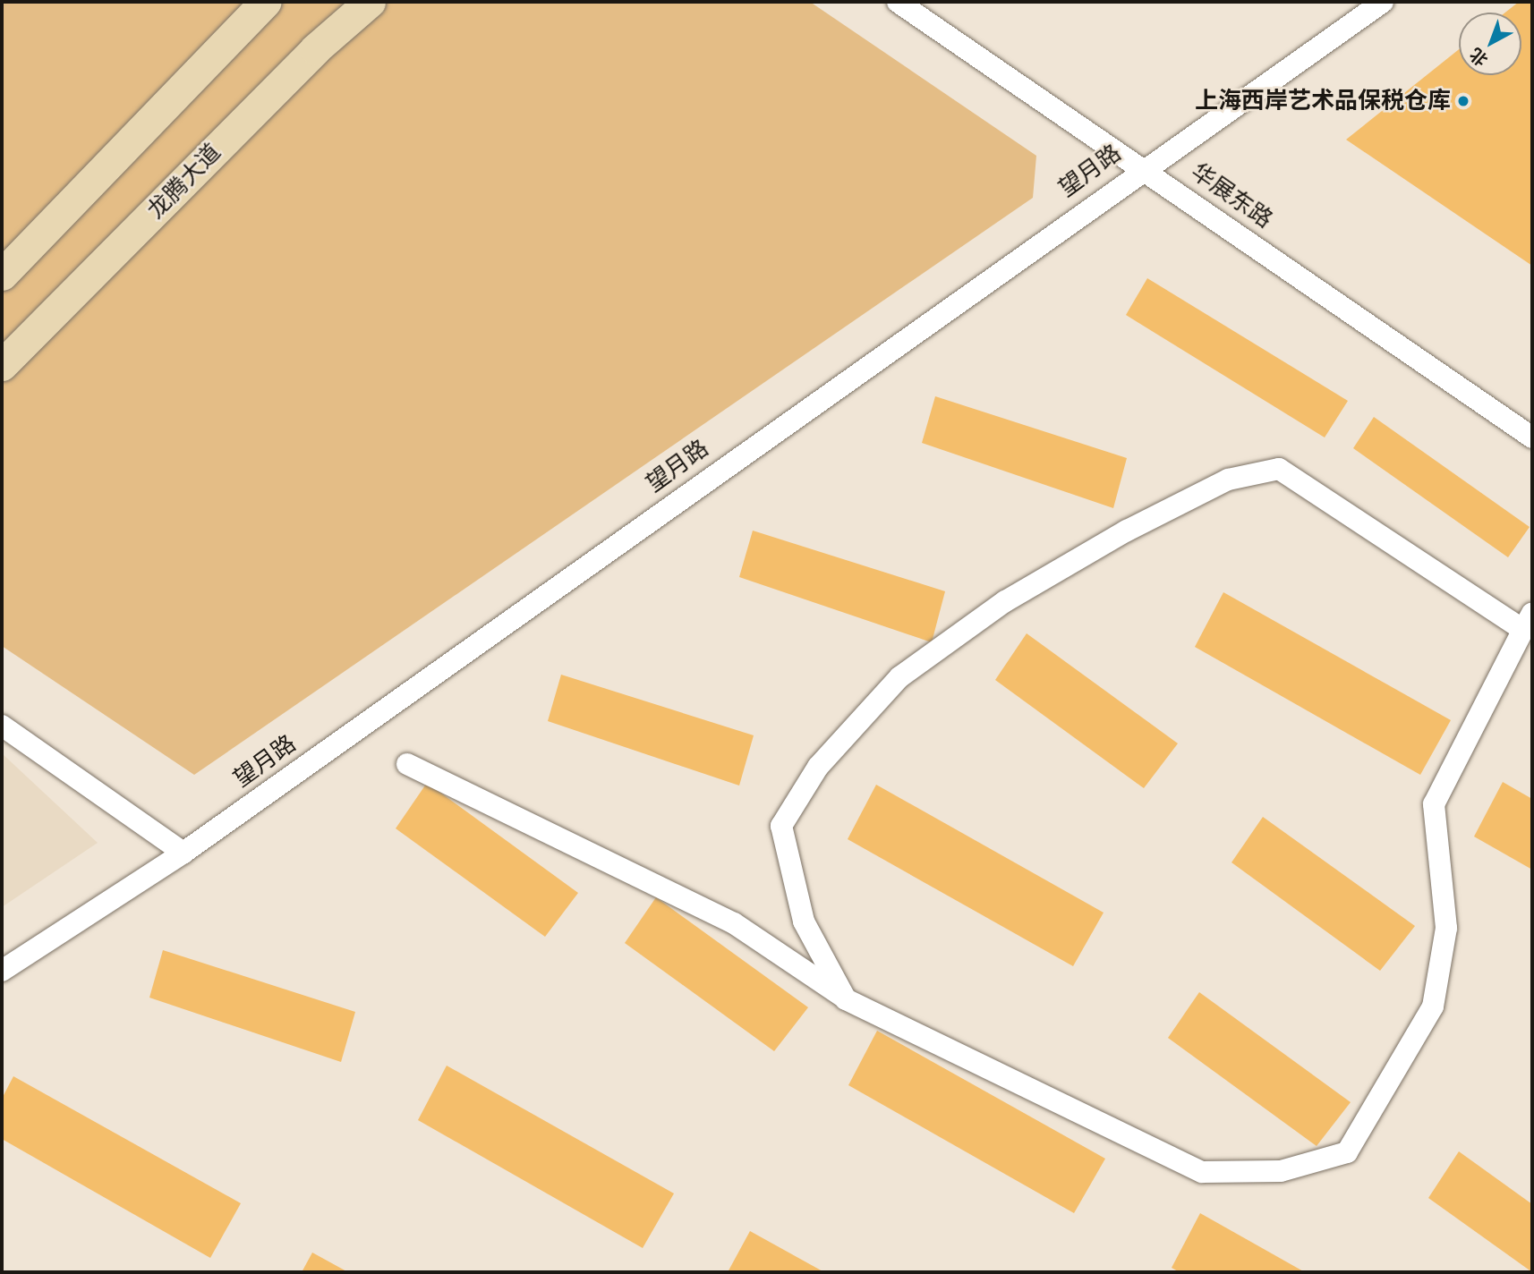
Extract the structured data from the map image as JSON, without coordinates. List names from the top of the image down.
{
  "streets": {
    "main road": ["龙腾大道"],
    "street": ["望月路", "华展东路"]
  },
  "crossings": [
    ["望月路", "华展东路"]
  ],
  "places": ["上海西岸艺术品保税仓库"],
  "north": "bottom left"
}
